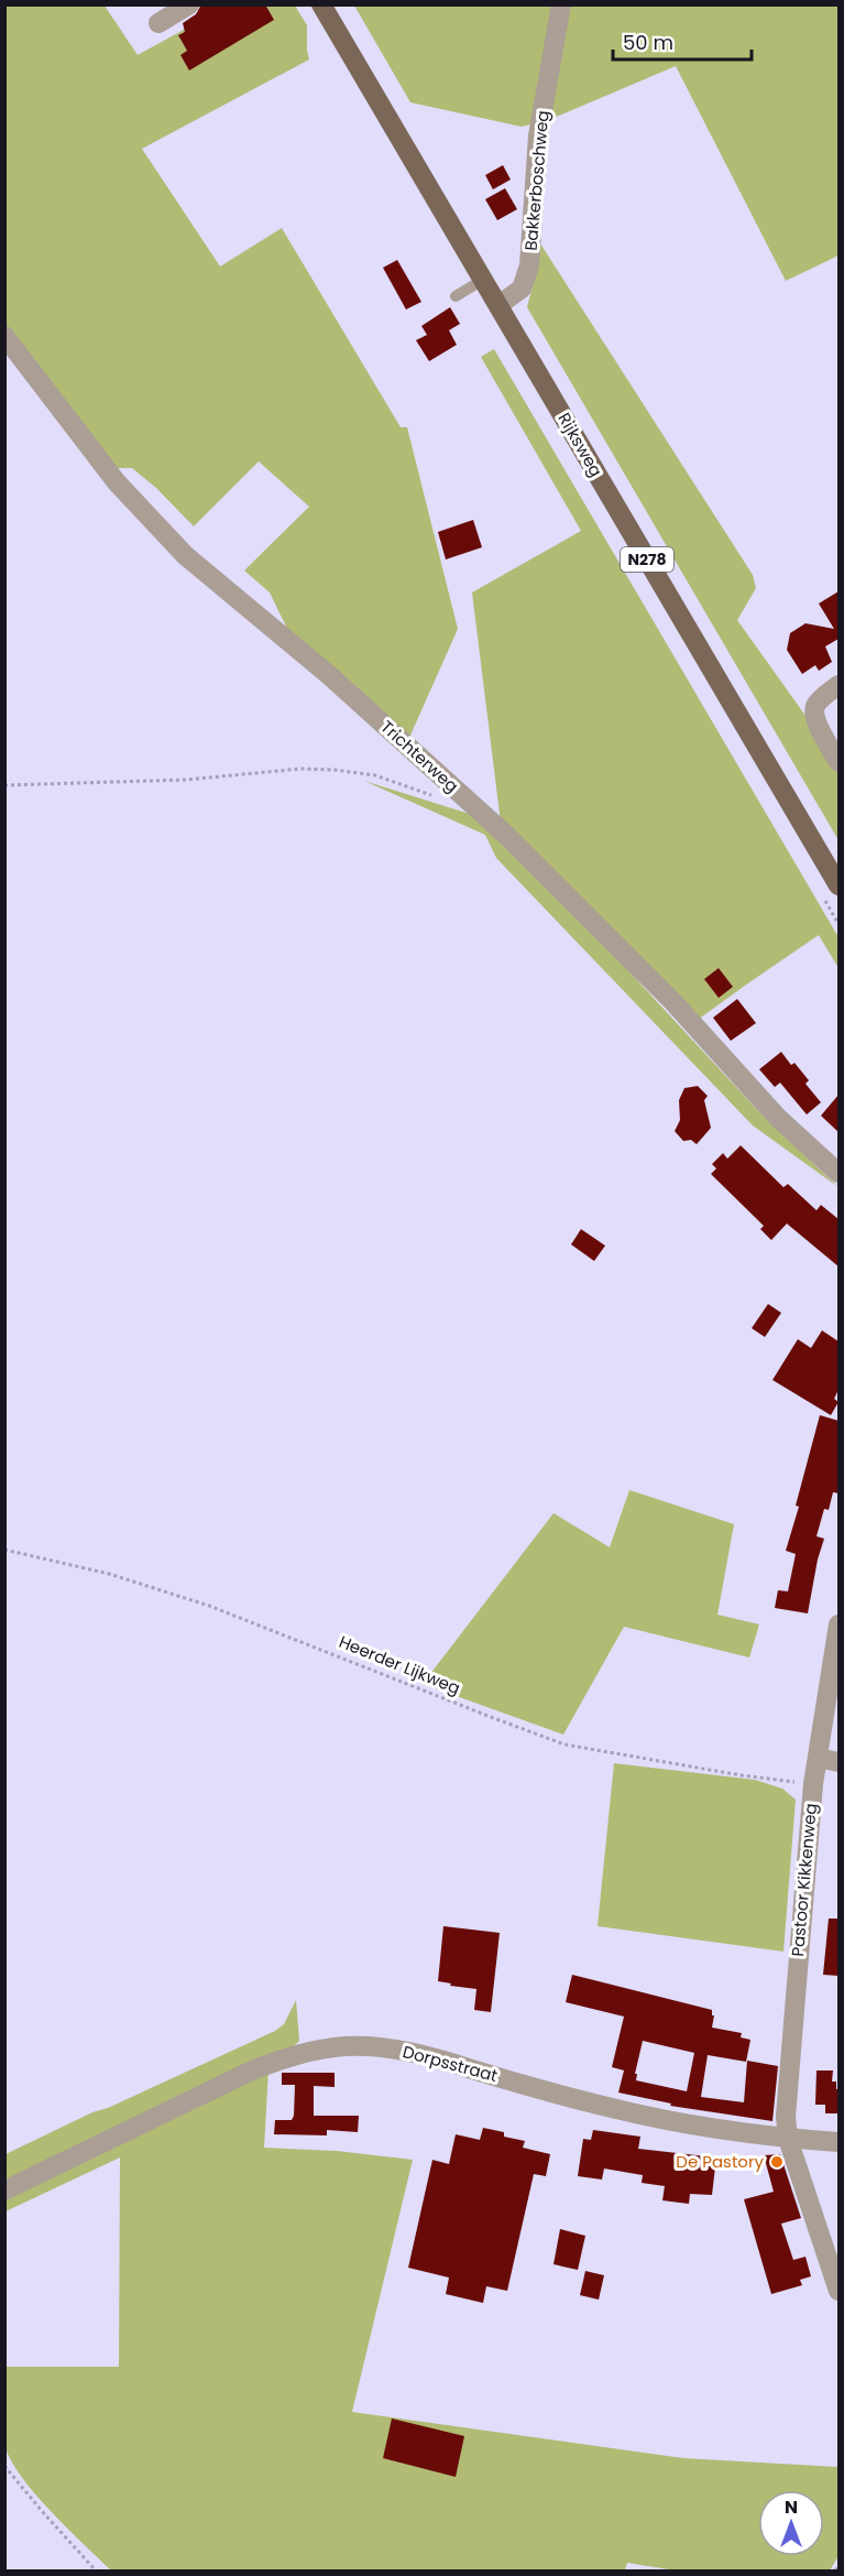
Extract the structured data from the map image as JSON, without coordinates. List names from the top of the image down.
{
  "streets": {
    "main road": ["Rijksweg", "N278"],
    "street": [
      "Bakkerboschweg",
      "Trichterweg",
      "Pastoor Kikkenweg",
      "Dorpsstraat"
    ],
    "path": ["Heerder Lijkweg"]
  },
  "crossings": [
    ["Bakkerboschweg", "Rijksweg"],
    ["Pastoor Kikkenweg", "Dorpsstraat"]
  ],
  "places": ["De Pastory"],
  "scale_bar": "50 m",
  "north": "top"
}
